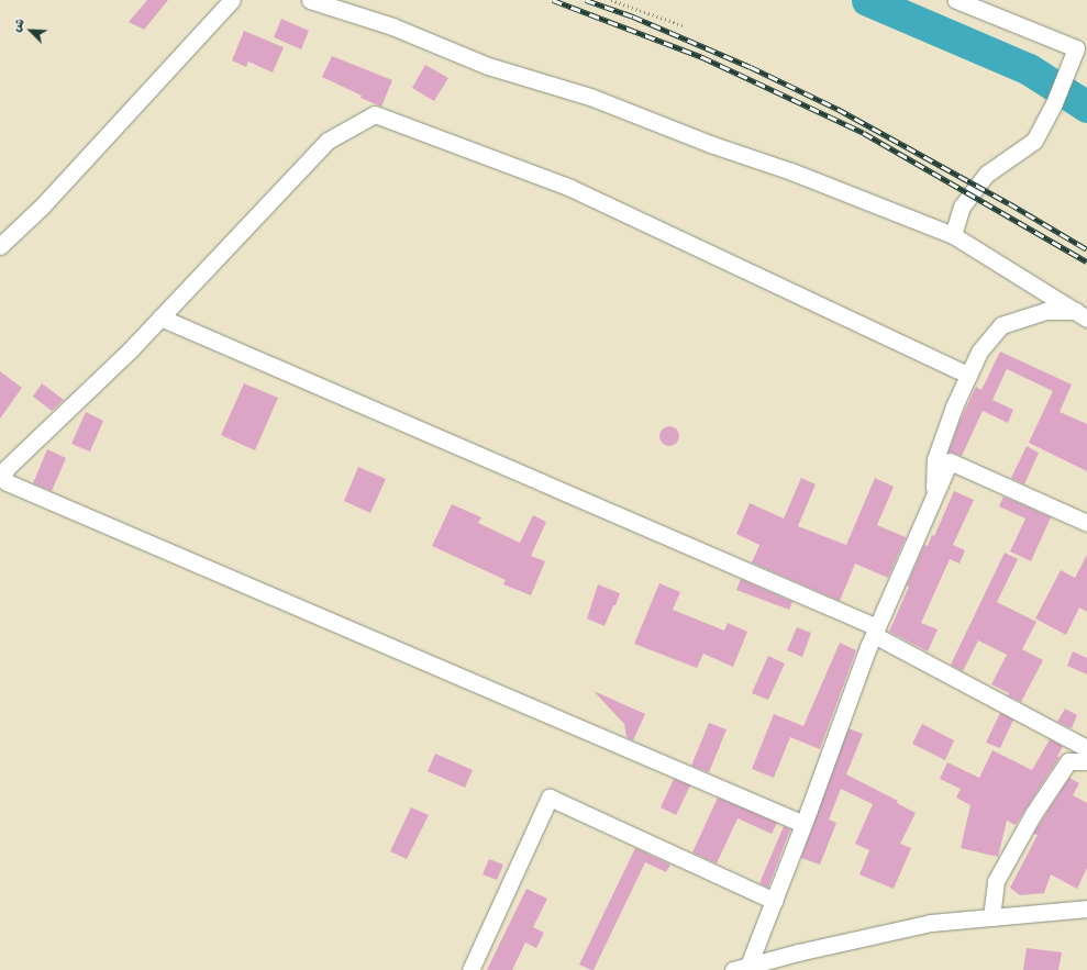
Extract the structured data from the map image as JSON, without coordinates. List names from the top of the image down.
{
  "north": "top left"
}
